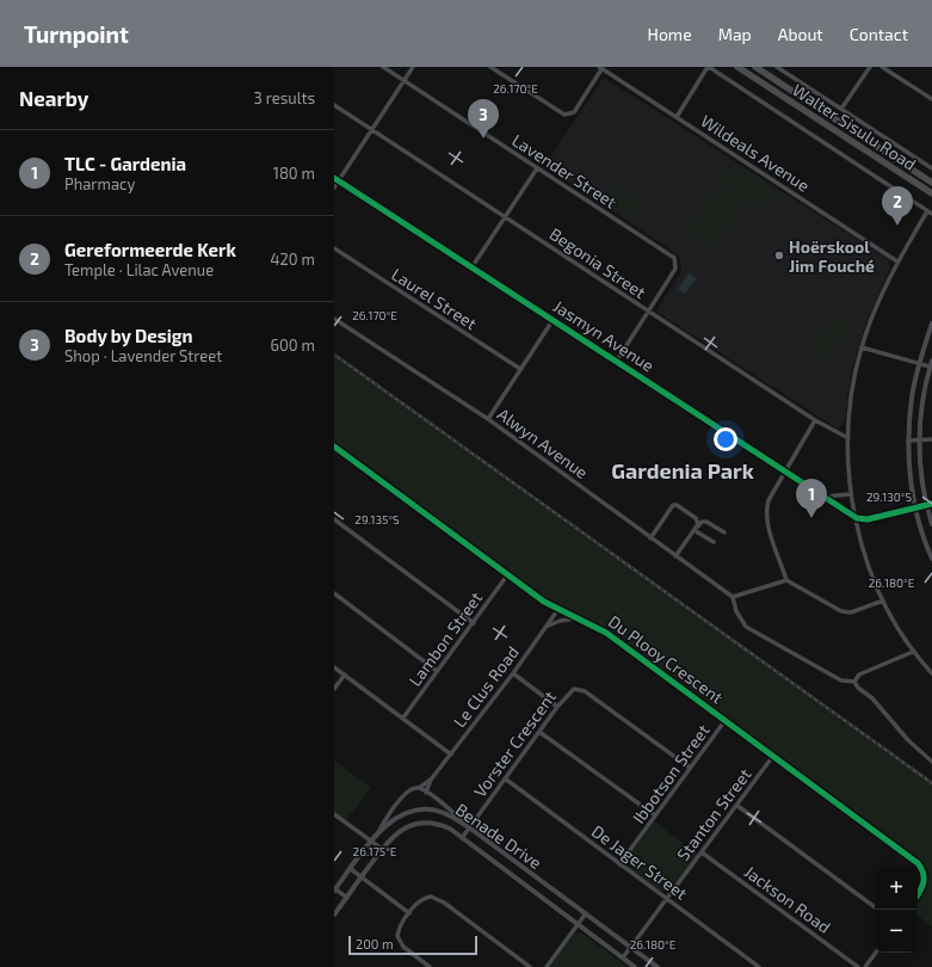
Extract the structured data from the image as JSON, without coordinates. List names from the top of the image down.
{
  "streets": {
    "highway": ["Walter Sisulu Road"],
    "street": [
      "Wildeals Avenue",
      "Lavender Street",
      "Begonia Street",
      "Laurel Street",
      "Jasmyn Avenue",
      "Alwyn Avenue",
      "Lambon Street",
      "Du Plooy Crescent",
      "Le Clus Road",
      "Vorster Crescent",
      "Ibbotson Street",
      "Stanton Street",
      "Benade Drive",
      "De Jager Street",
      "Jackson Road"
    ]
  },
  "crossings": [
    ["Lavender Street", "Begonia Street"],
    ["Lambon Street", "Du Plooy Crescent"],
    ["Du Plooy Crescent", "Le Clus Road"],
    ["Du Plooy Crescent", "Ibbotson Street"],
    ["Du Plooy Crescent", "Stanton Street"],
    ["Le Clus Road", "Benade Drive"],
    ["Vorster Crescent", "Ibbotson Street"],
    ["Vorster Crescent", "Benade Drive"],
    ["Vorster Crescent", "De Jager Street"],
    ["Ibbotson Street", "De Jager Street"],
    ["Stanton Street", "Benade Drive"],
    ["Stanton Street", "De Jager Street"],
    ["Stanton Street", "Jackson Road"]
  ],
  "districts": ["Gardenia Park"],
  "places": ["Hoërskool Jim Fouché"],
  "scale_bar": "200 m",
  "page": {
    "header": "Turnpoint",
    "nav": [
      "Home",
      "Map",
      "About",
      "Contact"
    ],
    "heading": ["Nearby", "3 results"],
    "pins": ["3", "2", "1"],
    "list": [
      {
        "mark": "1",
        "name": "TLC - Gardenia",
        "note": "Pharmacy",
        "value": "180 m"
      },
      {
        "mark": "2",
        "name": "Gereformeerde Kerk",
        "note": "Temple · Lilac Avenue",
        "value": "420 m"
      },
      {
        "mark": "3",
        "name": "Body by Design",
        "note": "Shop · Lavender Street",
        "value": "600 m"
      }
    ],
    "map_buttons": ["+", "−"],
    "scale": "200 m"
  },
  "coordinates": [
    "26.170°E",
    "29.130°S",
    "29.135°S",
    "26.180°E",
    "26.175°E"
  ]
}
